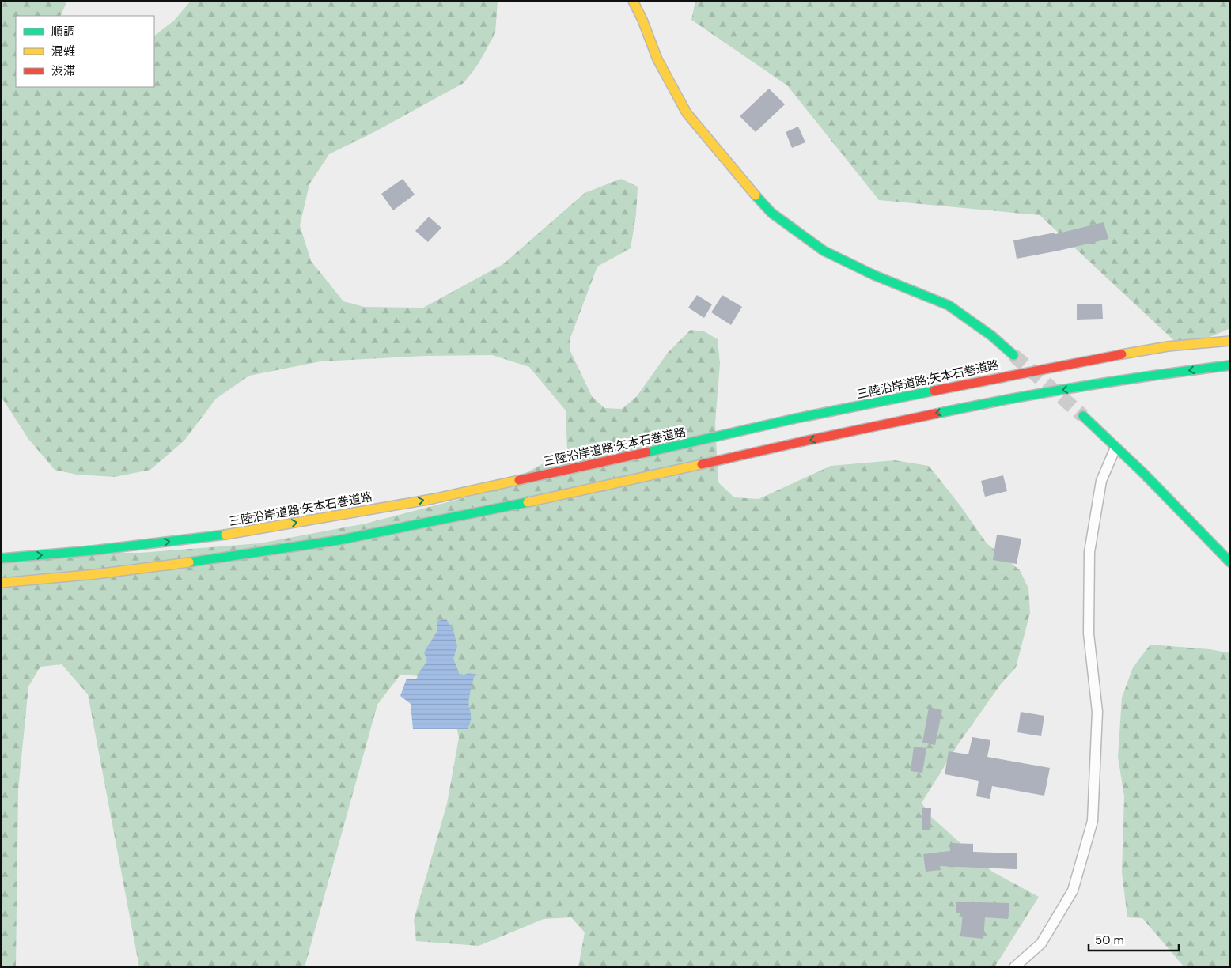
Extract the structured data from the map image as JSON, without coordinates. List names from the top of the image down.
{
  "streets": {
    "main road": ["三陸沿岸道路;矢本石巻道路"]
  },
  "legend": ["順調", "混雑", "渋滞"],
  "scale_bar": "50 m"
}
